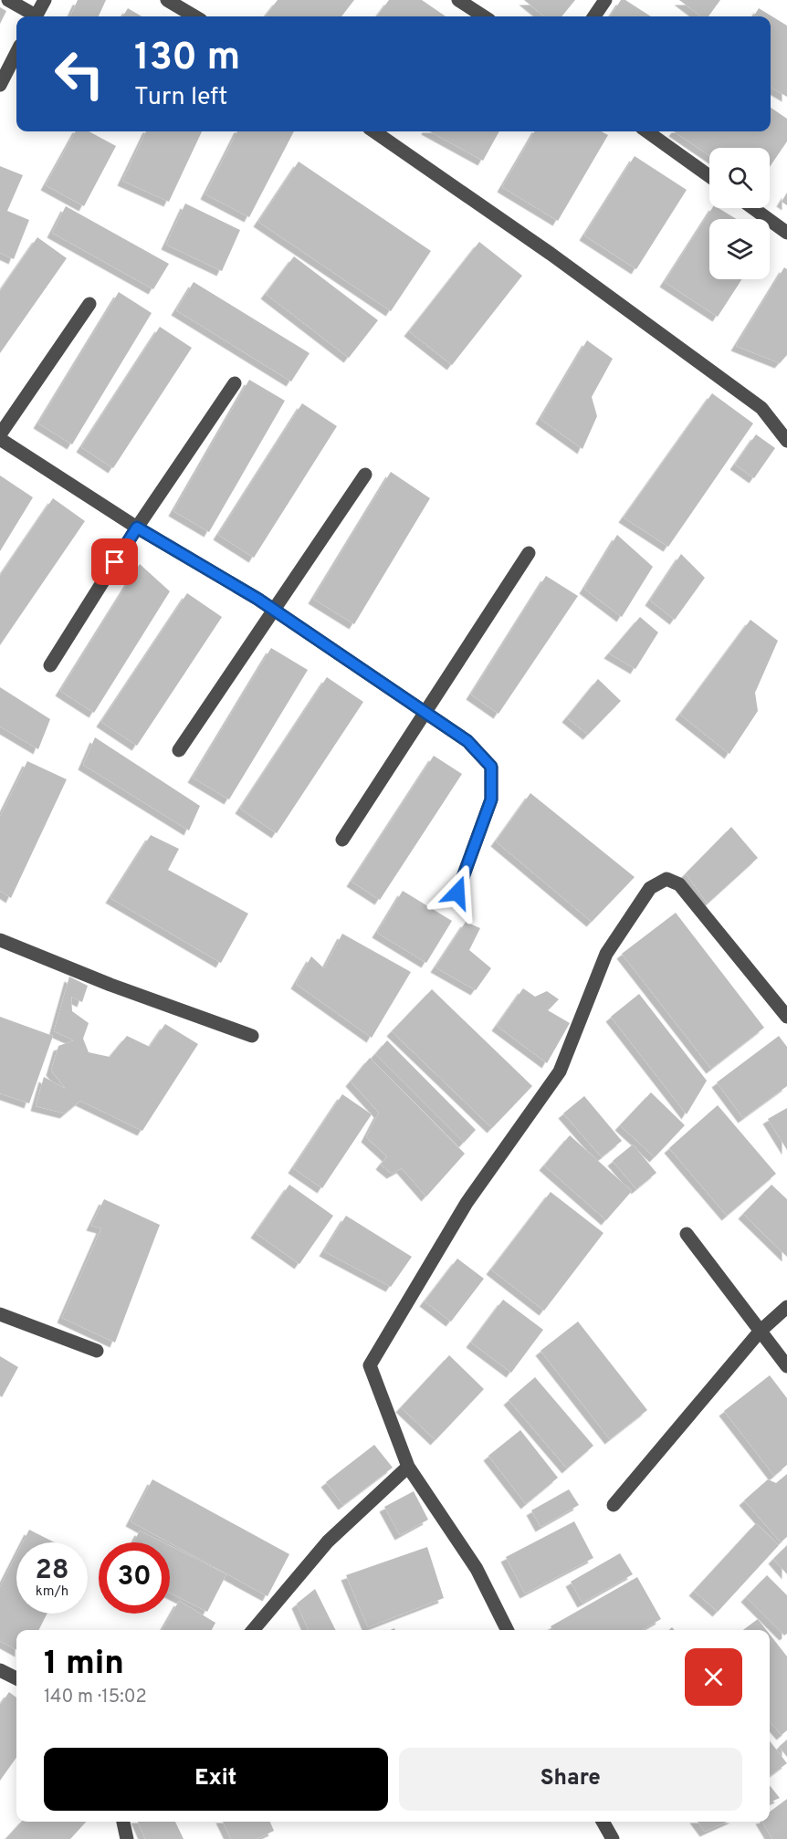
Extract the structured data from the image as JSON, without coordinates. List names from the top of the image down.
{
  "page": {
    "turn": ["130 m", "Turn left"],
    "speed": "28 km/h",
    "limit": "30",
    "heading": ["1 min", "140 m · 15:02"],
    "buttons": ["Exit", "Share"]
  }
}
